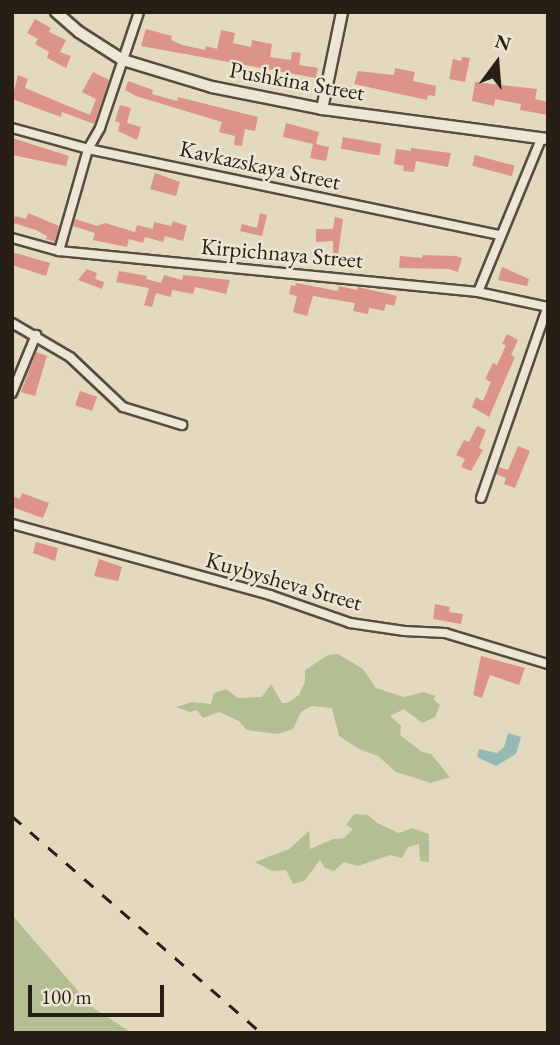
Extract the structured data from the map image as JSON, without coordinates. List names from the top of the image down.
{
  "streets": {
    "main road": ["Pushkina Street"],
    "street": ["Kavkazskaya Street", "Kirpichnaya Street", "Kuybysheva Street"]
  },
  "scale_bar": "100 m",
  "north": "top"
}
